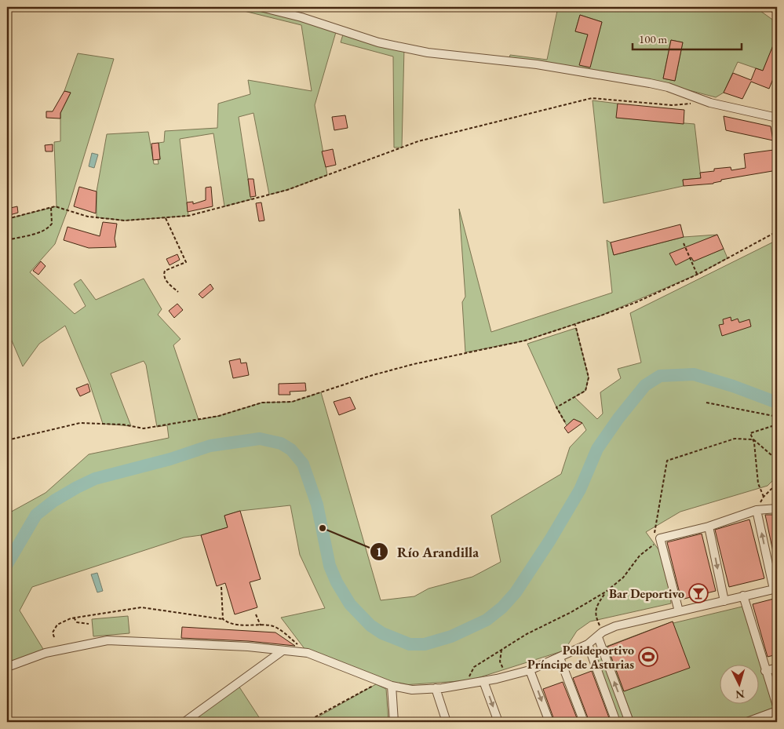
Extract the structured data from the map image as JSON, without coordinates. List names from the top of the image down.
{
  "places": {
    "other": ["Río Arandilla"],
    "bar": ["Bar Deportivo"],
    "sports": ["Polideportivo Príncipe de Asturias"]
  },
  "scale_bar": "100 m",
  "north": "bottom"
}
